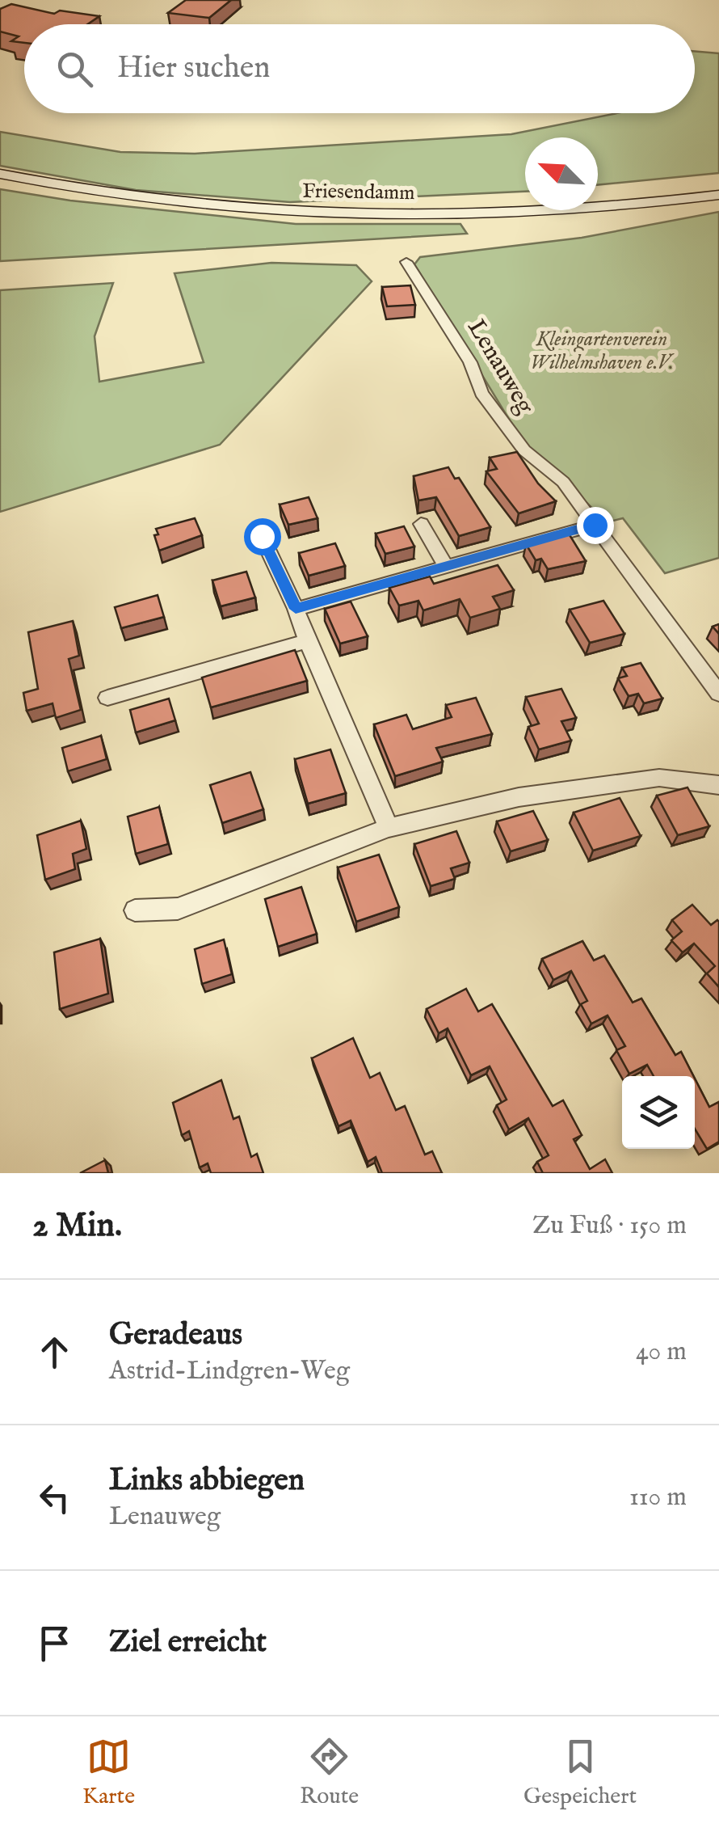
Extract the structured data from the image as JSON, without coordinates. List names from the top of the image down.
{
  "streets": {
    "main road": ["Friesendamm"],
    "street": ["Lenauweg"]
  },
  "parks": ["Kleingartenverein Wilhelmshaven e.V."],
  "north": "top left",
  "page": {
    "search": "Hier suchen",
    "heading": ["2 Min.", "Zu Fuß · 150 m"],
    "list": [
      ["Geradeaus", "Astrid-Lindgren-Weg", "40 m"],
      ["Links abbiegen", "Lenauweg", "110 m"],
      "Ziel erreicht"
    ],
    "nav": ["Karte", "Route", "Gespeichert"]
  }
}
